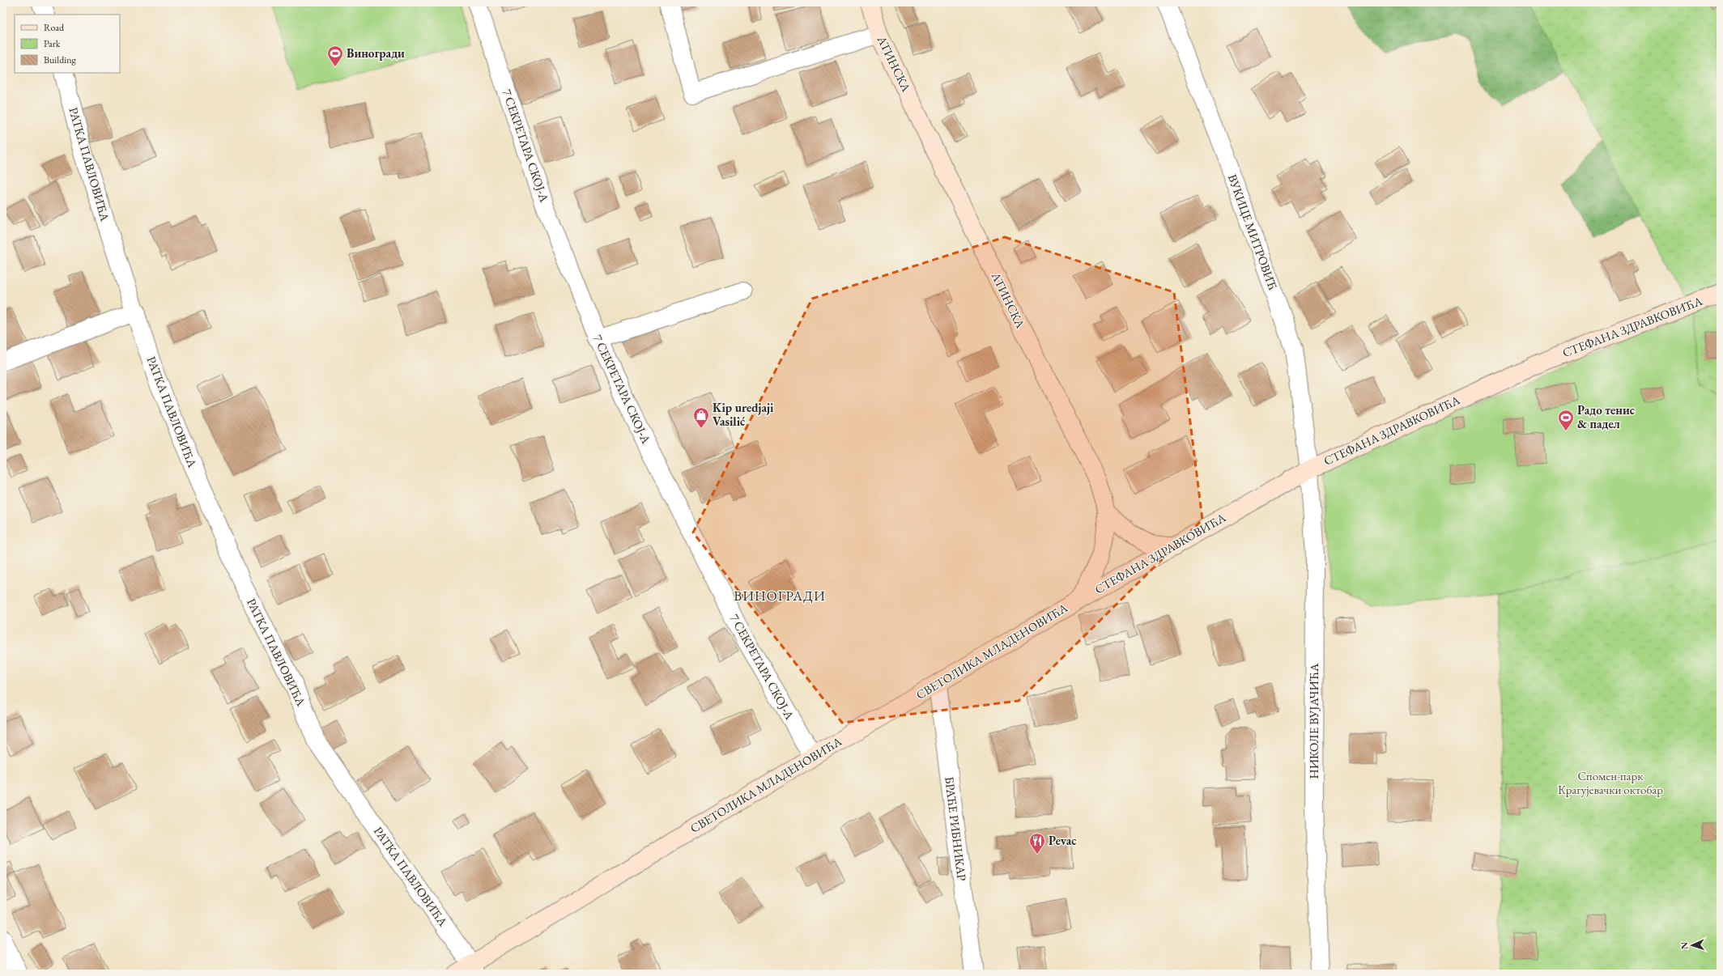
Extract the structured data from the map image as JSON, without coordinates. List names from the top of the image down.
{
  "streets": {
    "street": [
      "АТИНСКА",
      "7 СЕКРЕТАРА СКОЈ-А",
      "РАТКА ПАВЛОВИЋА",
      "ВУКИЦЕ МИТРОВИЋ",
      "СТЕФАНА ЗДРАВКОВИЋА",
      "СВЕТОЛИКА МЛАДЕНОВИЋА",
      "НИКОЛЕ ВУЈАЧИЋА",
      "БРАЋЕ РИБНИКАР"
    ]
  },
  "crossings": [
    ["АТИНСКА", "СТЕФАНА ЗДРАВКОВИЋА"],
    ["АТИНСКА", "СВЕТОЛИКА МЛАДЕНОВИЋА"],
    ["7 СЕКРЕТАРА СКОЈ-А", "СВЕТОЛИКА МЛАДЕНОВИЋА"],
    ["РАТКА ПАВЛОВИЋА", "СВЕТОЛИКА МЛАДЕНОВИЋА"],
    ["ВУКИЦЕ МИТРОВИЋ", "СТЕФАНА ЗДРАВКОВИЋА"],
    ["ВУКИЦЕ МИТРОВИЋ", "НИКОЛЕ ВУЈАЧИЋА"],
    ["СТЕФАНА ЗДРАВКОВИЋА", "СВЕТОЛИКА МЛАДЕНОВИЋА"],
    ["СТЕФАНА ЗДРАВКОВИЋА", "НИКОЛЕ ВУЈАЧИЋА"],
    ["СВЕТОЛИКА МЛАДЕНОВИЋА", "БРАЋЕ РИБНИКАР"]
  ],
  "districts": ["ВИНОГРАДИ"],
  "parks": ["Спомен-парк Крагујевачки октобар"],
  "places": {
    "sports": ["Виногради", "Радо тенис & падел"],
    "shop": ["Kip uredjaji Vasilić"],
    "restaurant": ["Pevac"]
  },
  "legend": ["Road", "Park", "Building"],
  "north": "left"
}
